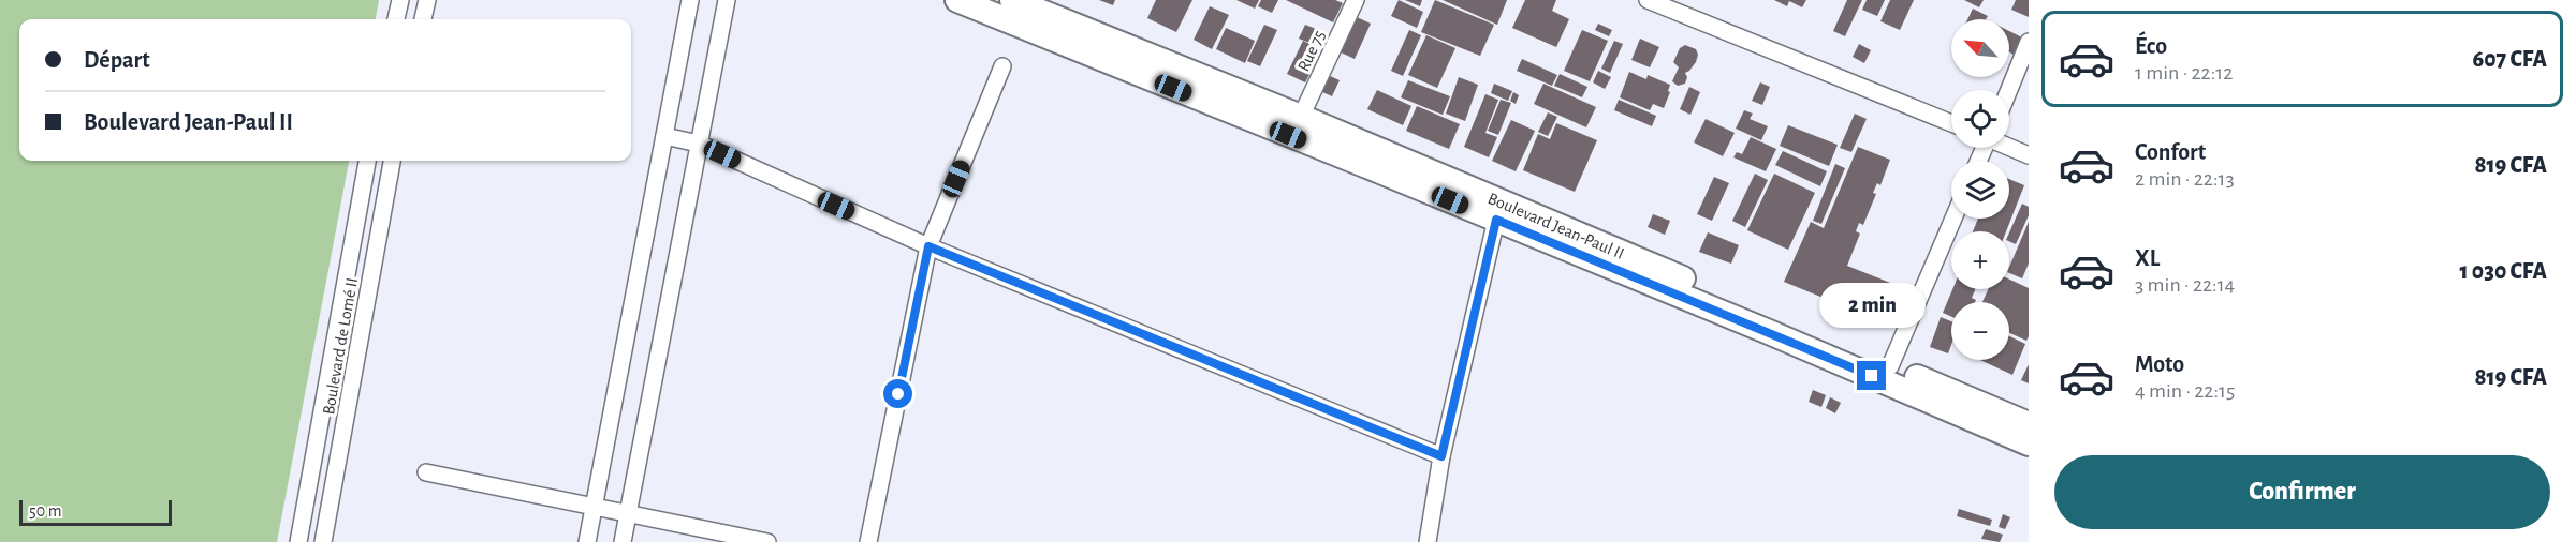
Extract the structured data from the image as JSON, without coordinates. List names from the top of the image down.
{
  "streets": {
    "main road": ["Boulevard Jean-Paul II"],
    "street": ["Rue 75", "Boulevard de Lomé II"]
  },
  "crossings": [
    ["Rue 75", "Boulevard Jean-Paul II"]
  ],
  "scale_bar": "50 m",
  "north": "top left",
  "page": {
    "list": [
      {
        "name": "Éco",
        "note": "1 min · 22:12",
        "value": "607 CFA"
      },
      {
        "name": "Confort",
        "note": "2 min · 22:13",
        "value": "819 CFA"
      },
      {
        "name": "XL",
        "note": "3 min · 22:14",
        "value": "1 030 CFA"
      },
      {
        "name": "Moto",
        "note": "4 min · 22:15",
        "value": "819 CFA"
      }
    ],
    "map_buttons": ["+", "−"],
    "banner": ["Départ", "Boulevard Jean-Paul II"],
    "bubble": "2 min",
    "buttons": "Confirmer",
    "scale": "50 m"
  }
}
